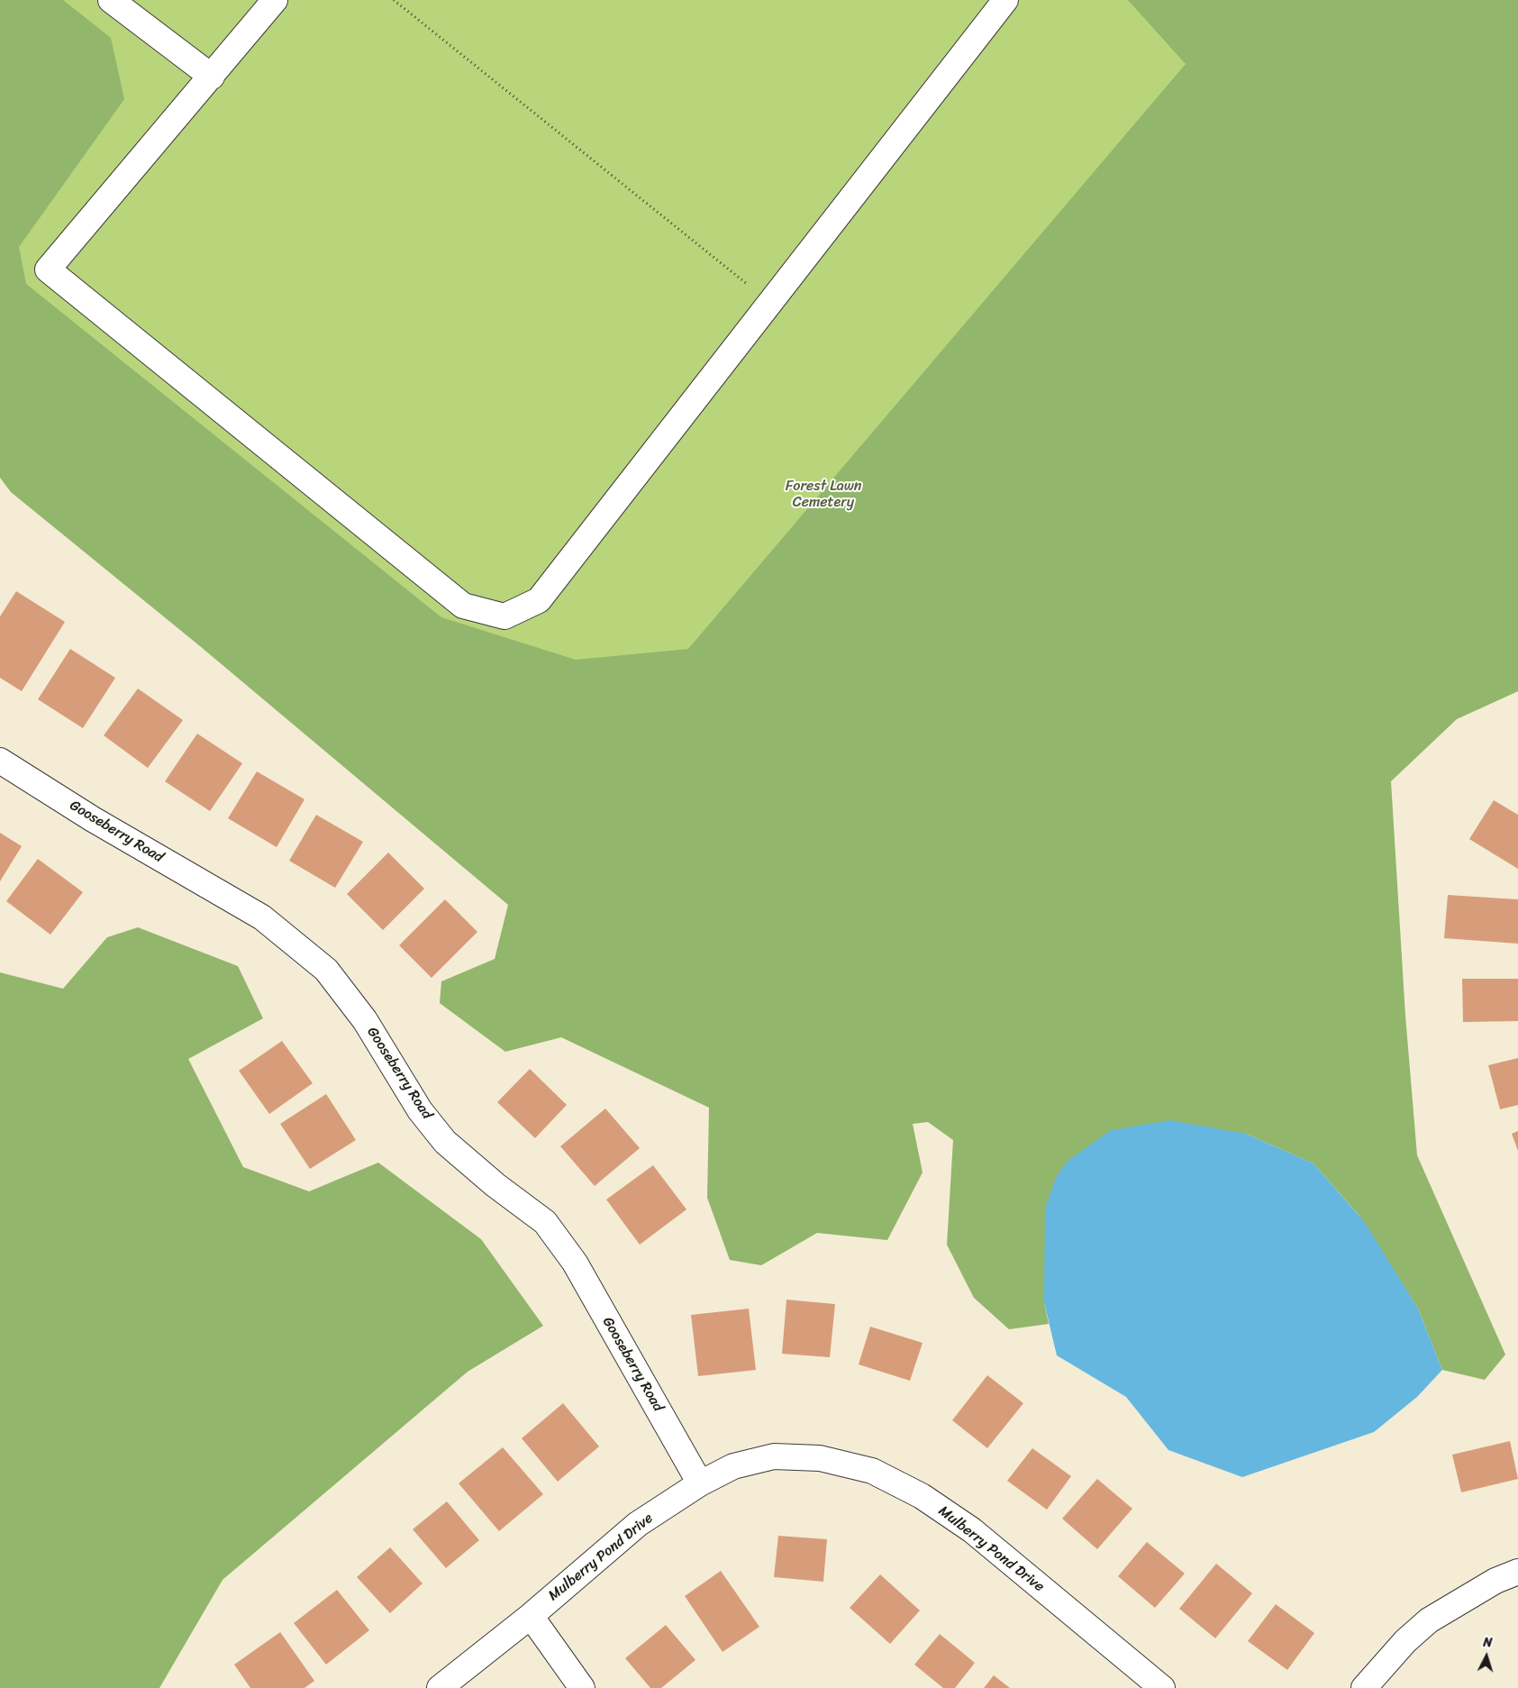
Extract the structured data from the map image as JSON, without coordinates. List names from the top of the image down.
{
  "streets": {
    "street": ["Gooseberry Road", "Mulberry Pond Drive"]
  },
  "crossings": [
    ["Gooseberry Road", "Mulberry Pond Drive"]
  ],
  "parks": ["Forest Lawn Cemetery"],
  "north": "top"
}
